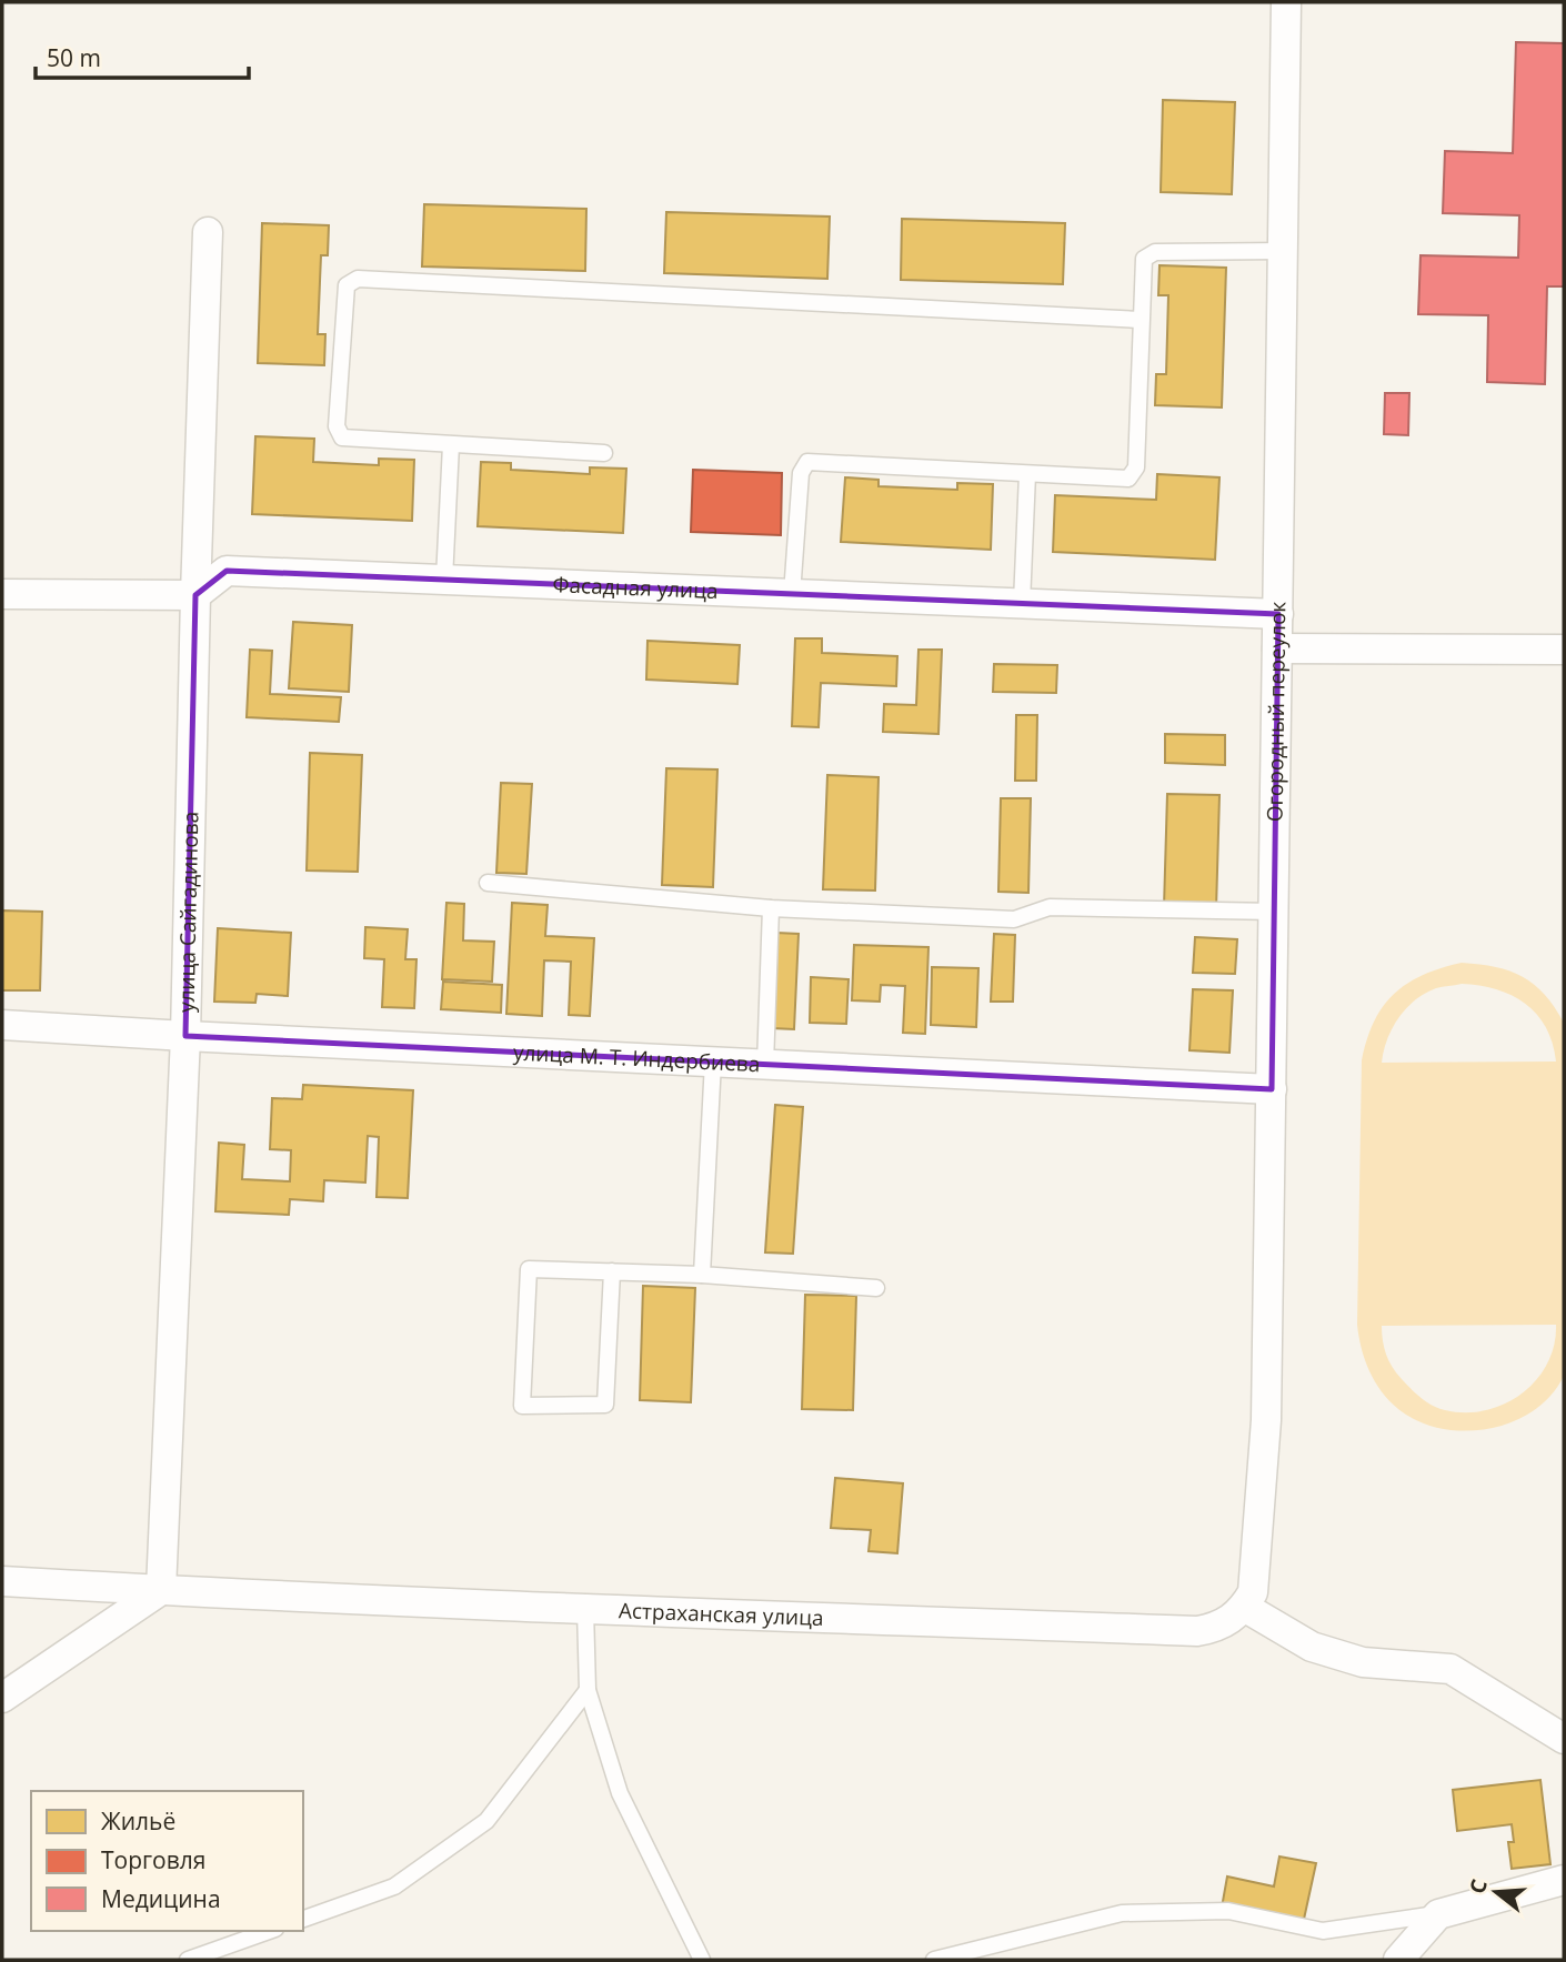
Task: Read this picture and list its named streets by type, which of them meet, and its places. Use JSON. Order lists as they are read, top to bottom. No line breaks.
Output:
{"streets":{"street":["Фасадная улица","Огородный переулок","улица Сайгадинова","улица М. Т. Индербиева","Астраханская улица"]},"crossings":[["Фасадная улица","Огородный переулок"],["Фасадная улица","улица Сайгадинова"],["Огородный переулок","улица М. Т. Индербиева"],["Огородный переулок","Астраханская улица"],["улица Сайгадинова","улица М. Т. Индербиева"],["улица Сайгадинова","Астраханская улица"]],"legend":["Жильё","Торговля","Медицина"],"scale_bar":"50 m","north":"left"}
